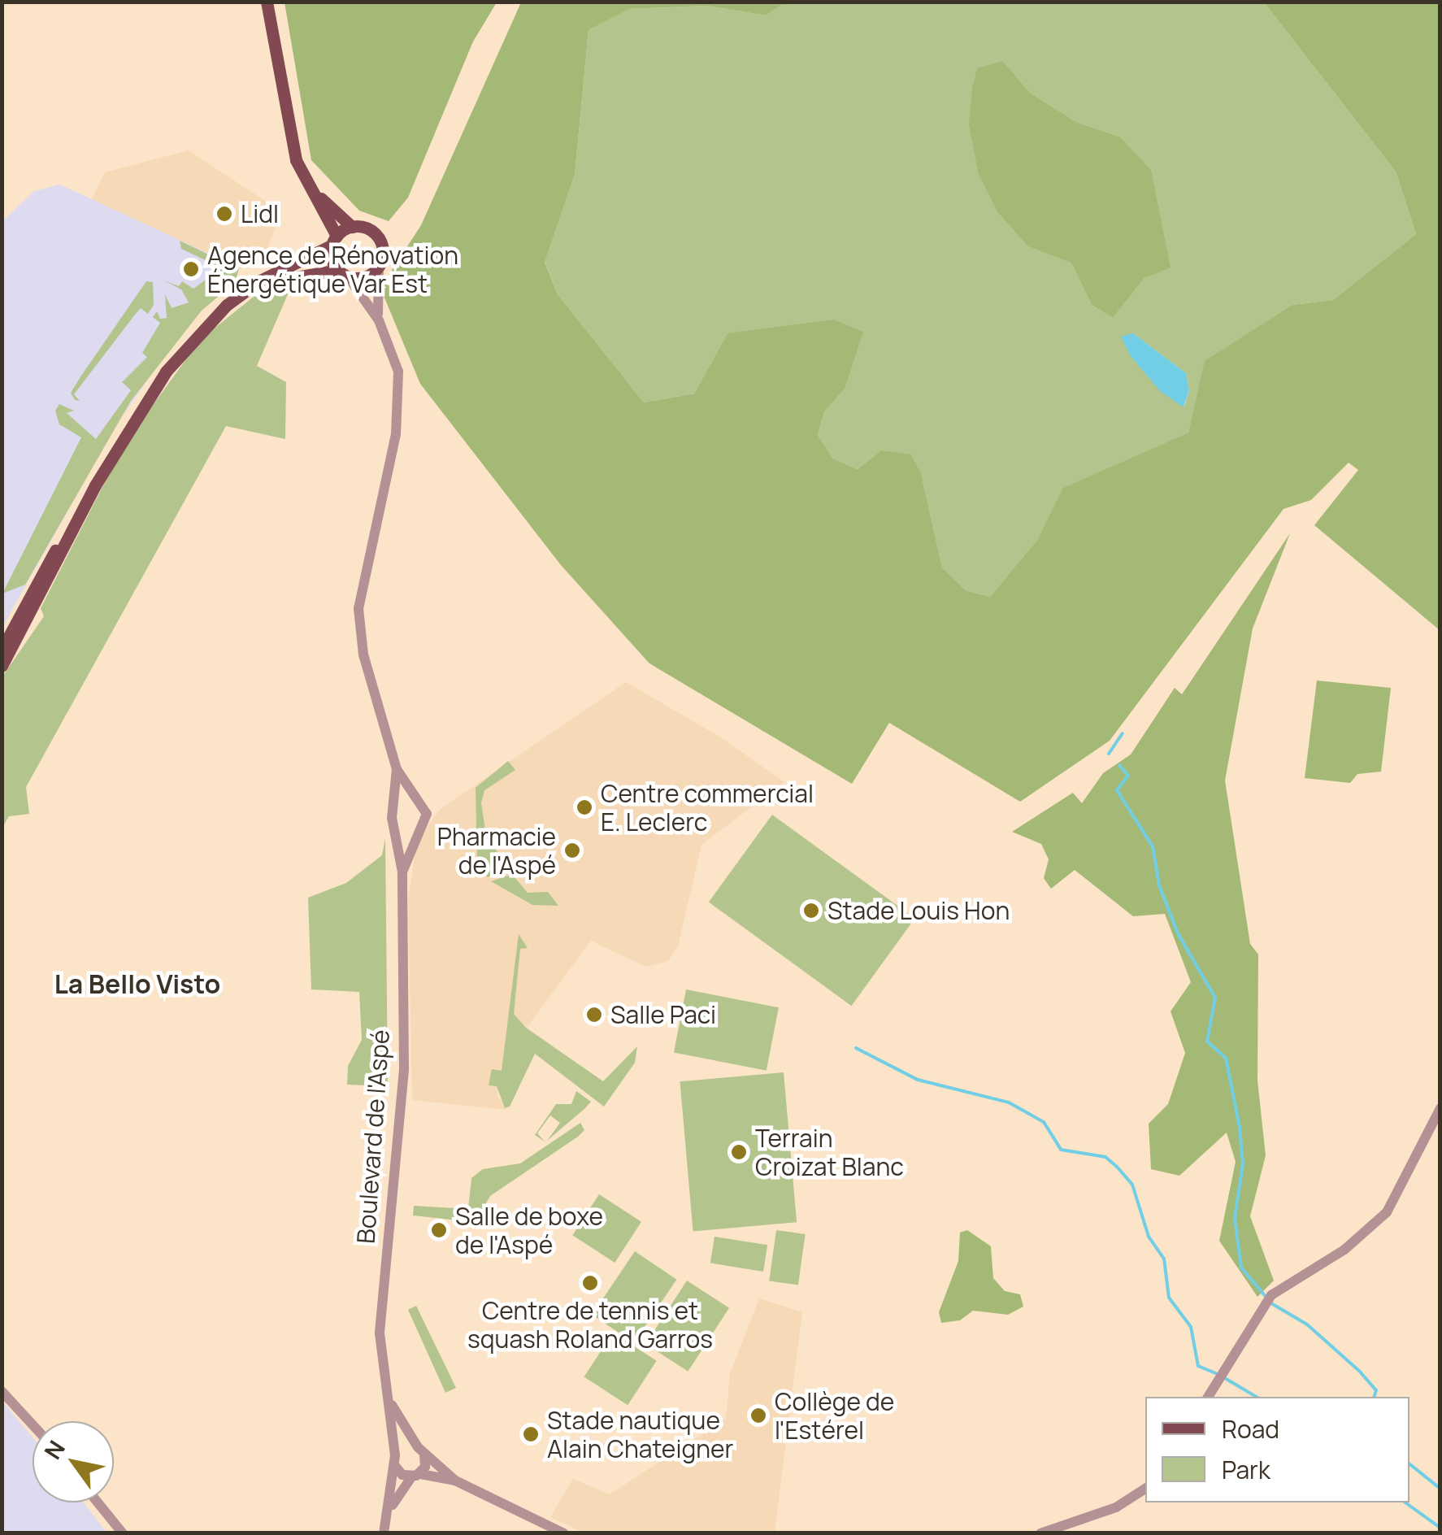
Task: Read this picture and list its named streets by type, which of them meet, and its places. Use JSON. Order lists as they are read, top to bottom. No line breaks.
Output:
{"streets":{"street":["Boulevard de l'Aspé"]},"districts":["La Bello Visto"],"places":["Lidl","Agence de Rénovation Énergétique Var Est","Centre commercial E. Leclerc","Pharmacie de l'Aspé","Stade Louis Hon","Salle Paci","Terrain Croizat Blanc","Salle de boxe de l'Aspé","Centre de tennis et squash Roland Garros","Collège de l'Estérel","Stade nautique Alain Chateigner"],"legend":["Road","Park"],"north":"top left"}
